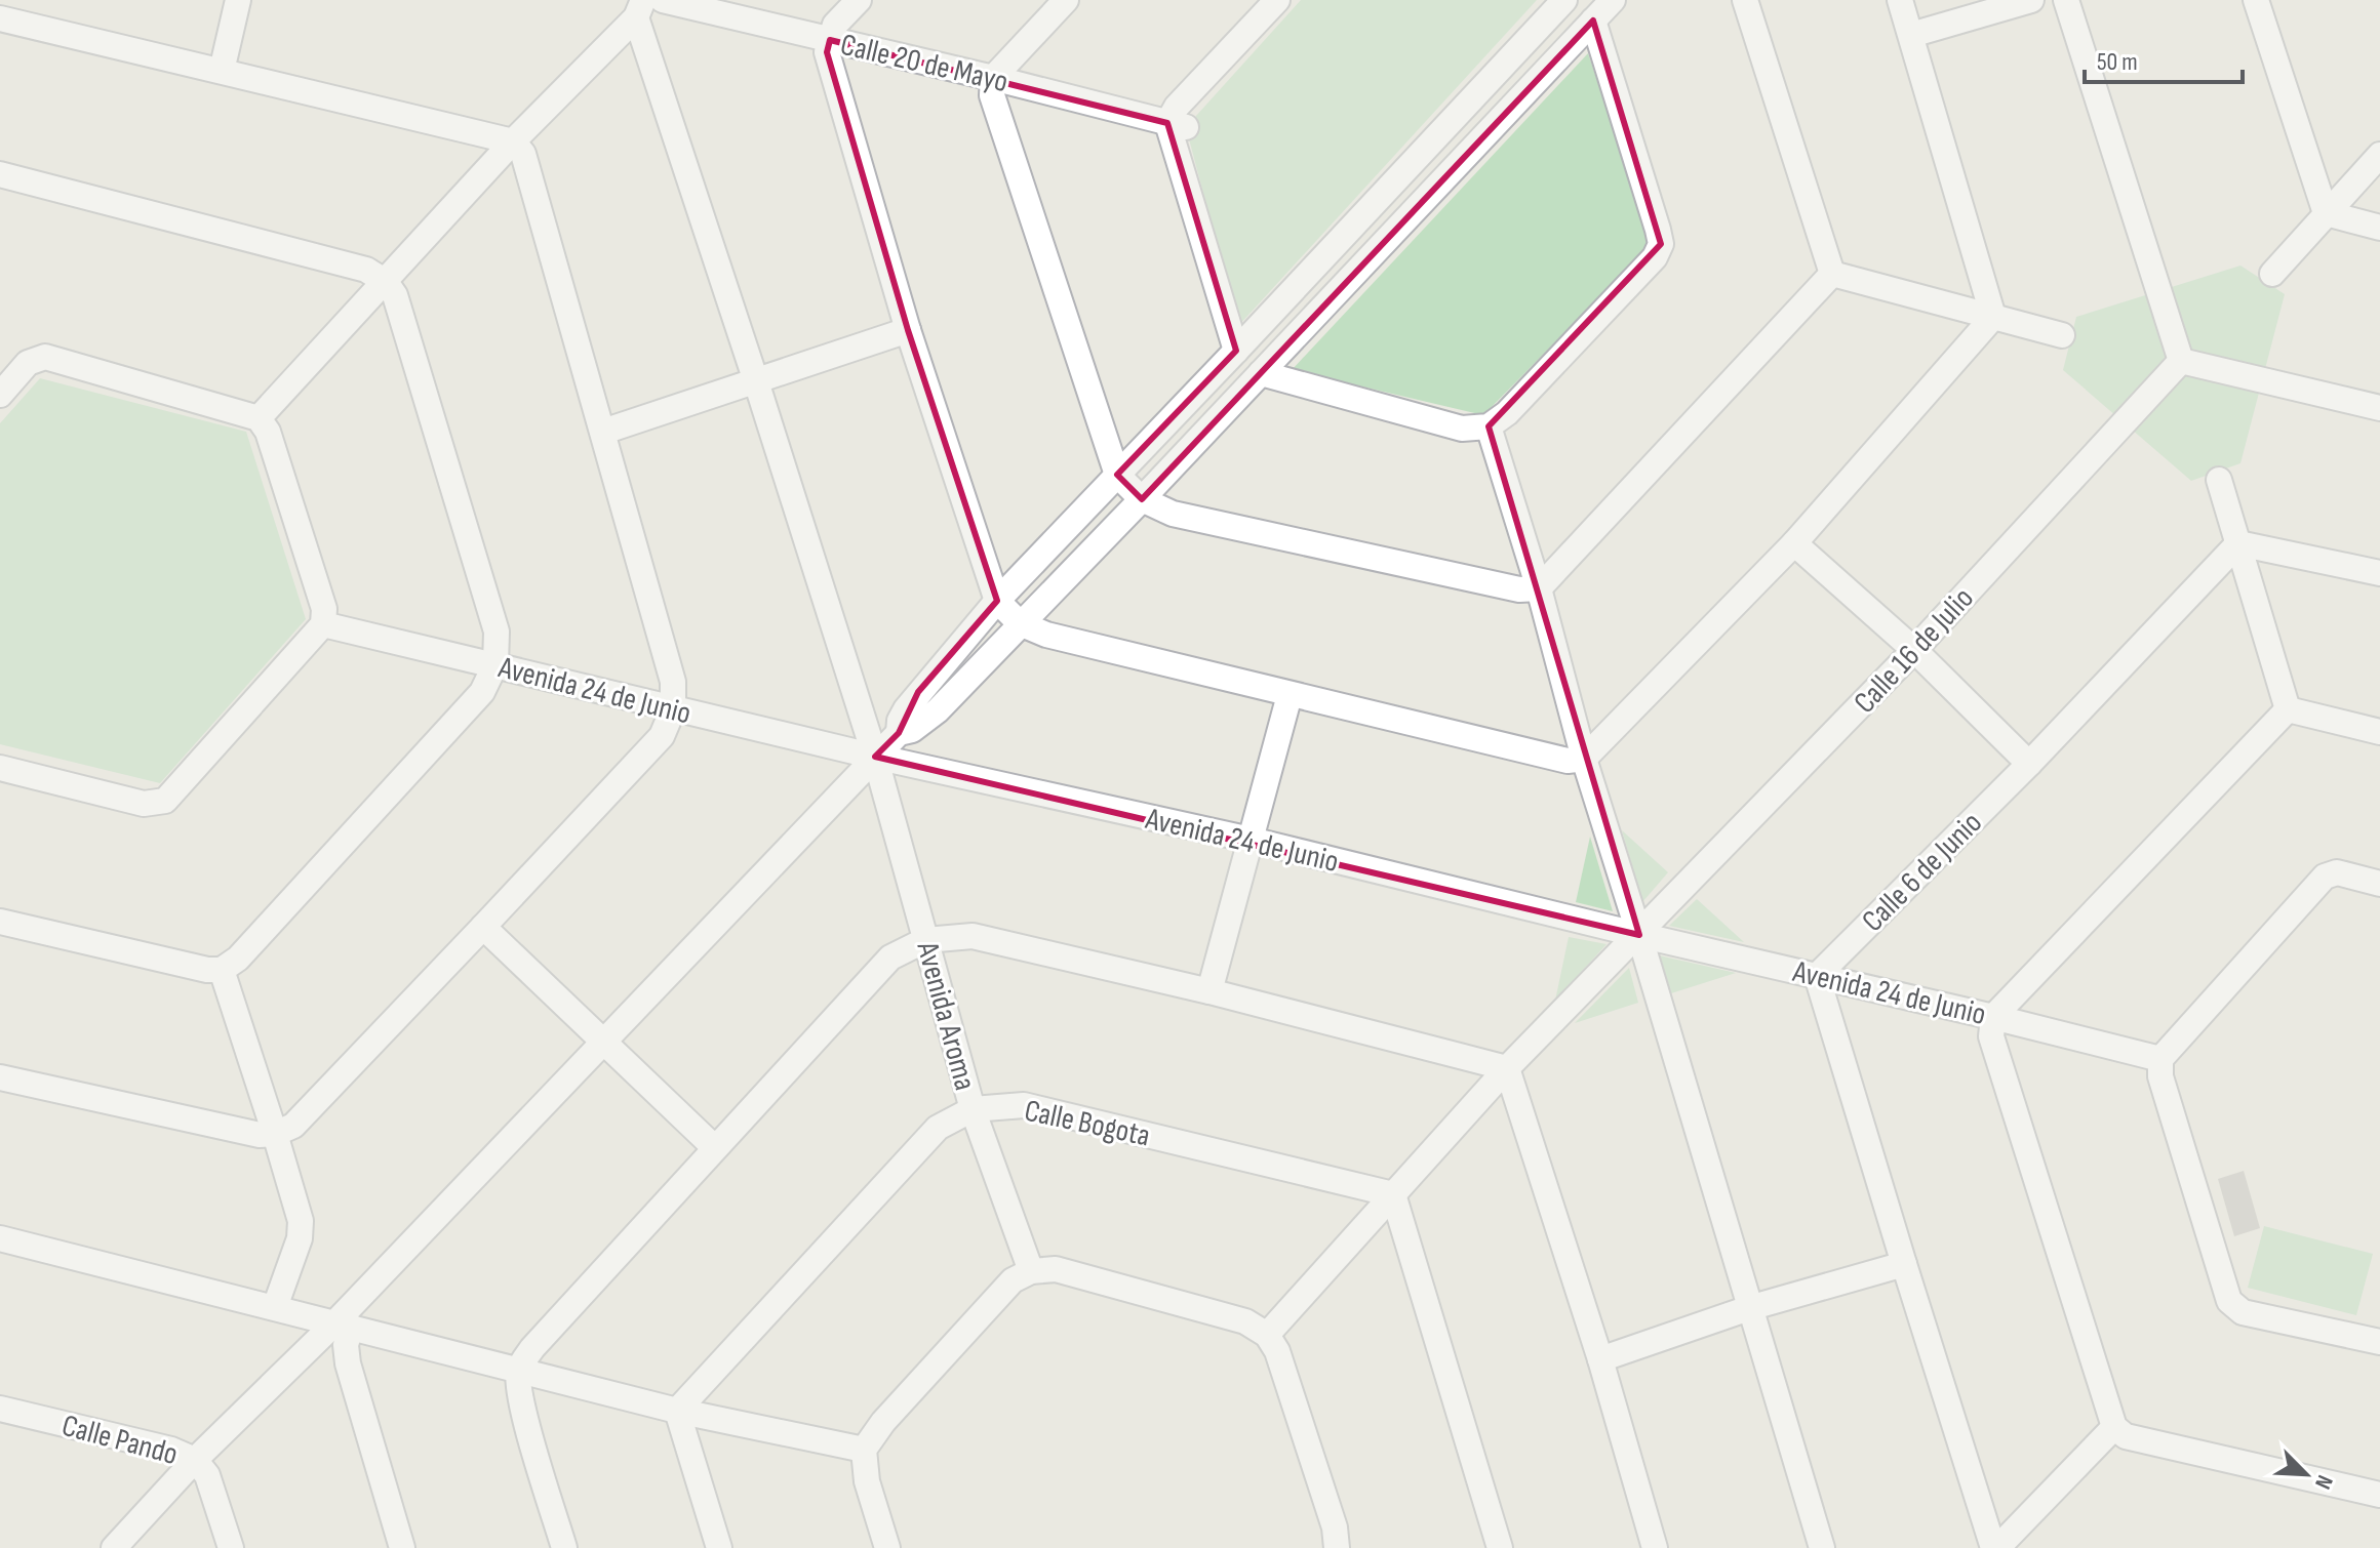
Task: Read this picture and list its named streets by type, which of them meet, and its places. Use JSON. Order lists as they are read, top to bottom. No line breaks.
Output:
{"streets":{"street":["Calle 20 de Mayo","Calle 16 de Julio","Avenida 24 de Junio","Calle 6 de Junio","Avenida Aroma","Calle Bogota","Calle Pando"]},"crossings":[["Calle 16 de Julio","Avenida 24 de Junio"],["Calle 16 de Julio","Calle Bogota"],["Avenida 24 de Junio","Calle 6 de Junio"],["Avenida 24 de Junio","Avenida Aroma"],["Avenida Aroma","Calle Bogota"]],"scale_bar":"50 m","north":"bottom right"}
